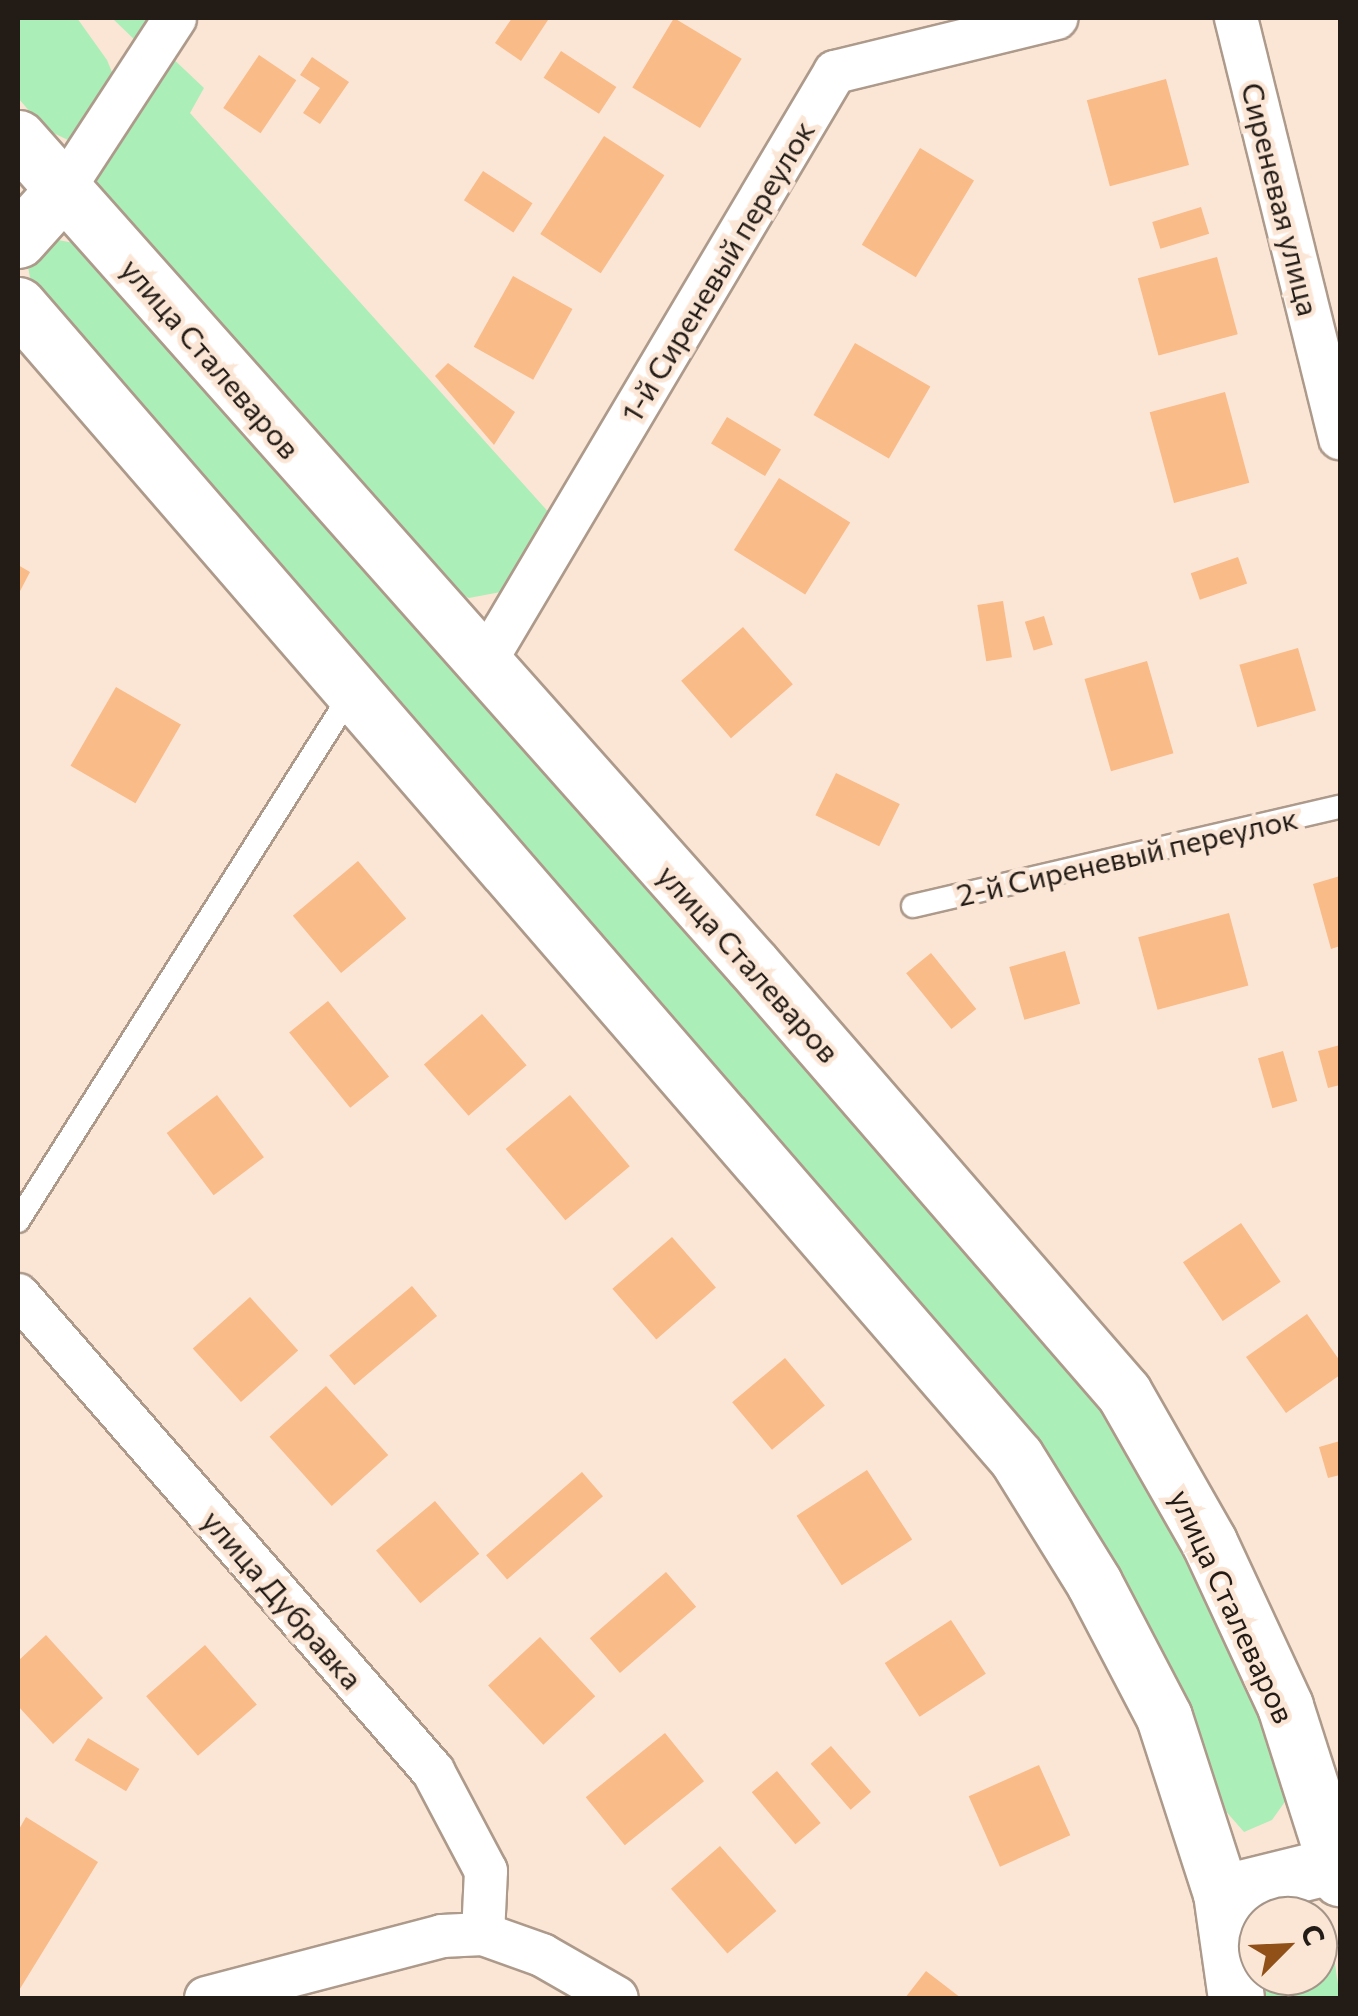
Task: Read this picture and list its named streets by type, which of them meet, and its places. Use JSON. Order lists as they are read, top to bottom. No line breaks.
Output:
{"streets":{"main road":["улица Сталеваров"],"street":["Сиреневая улица","1-й Сиреневый переулок","улица Дубравка"],"lane":["2-й Сиреневый переулок"]},"crossings":[["1-й Сиреневый переулок","улица Сталеваров"]],"north":"top right"}
